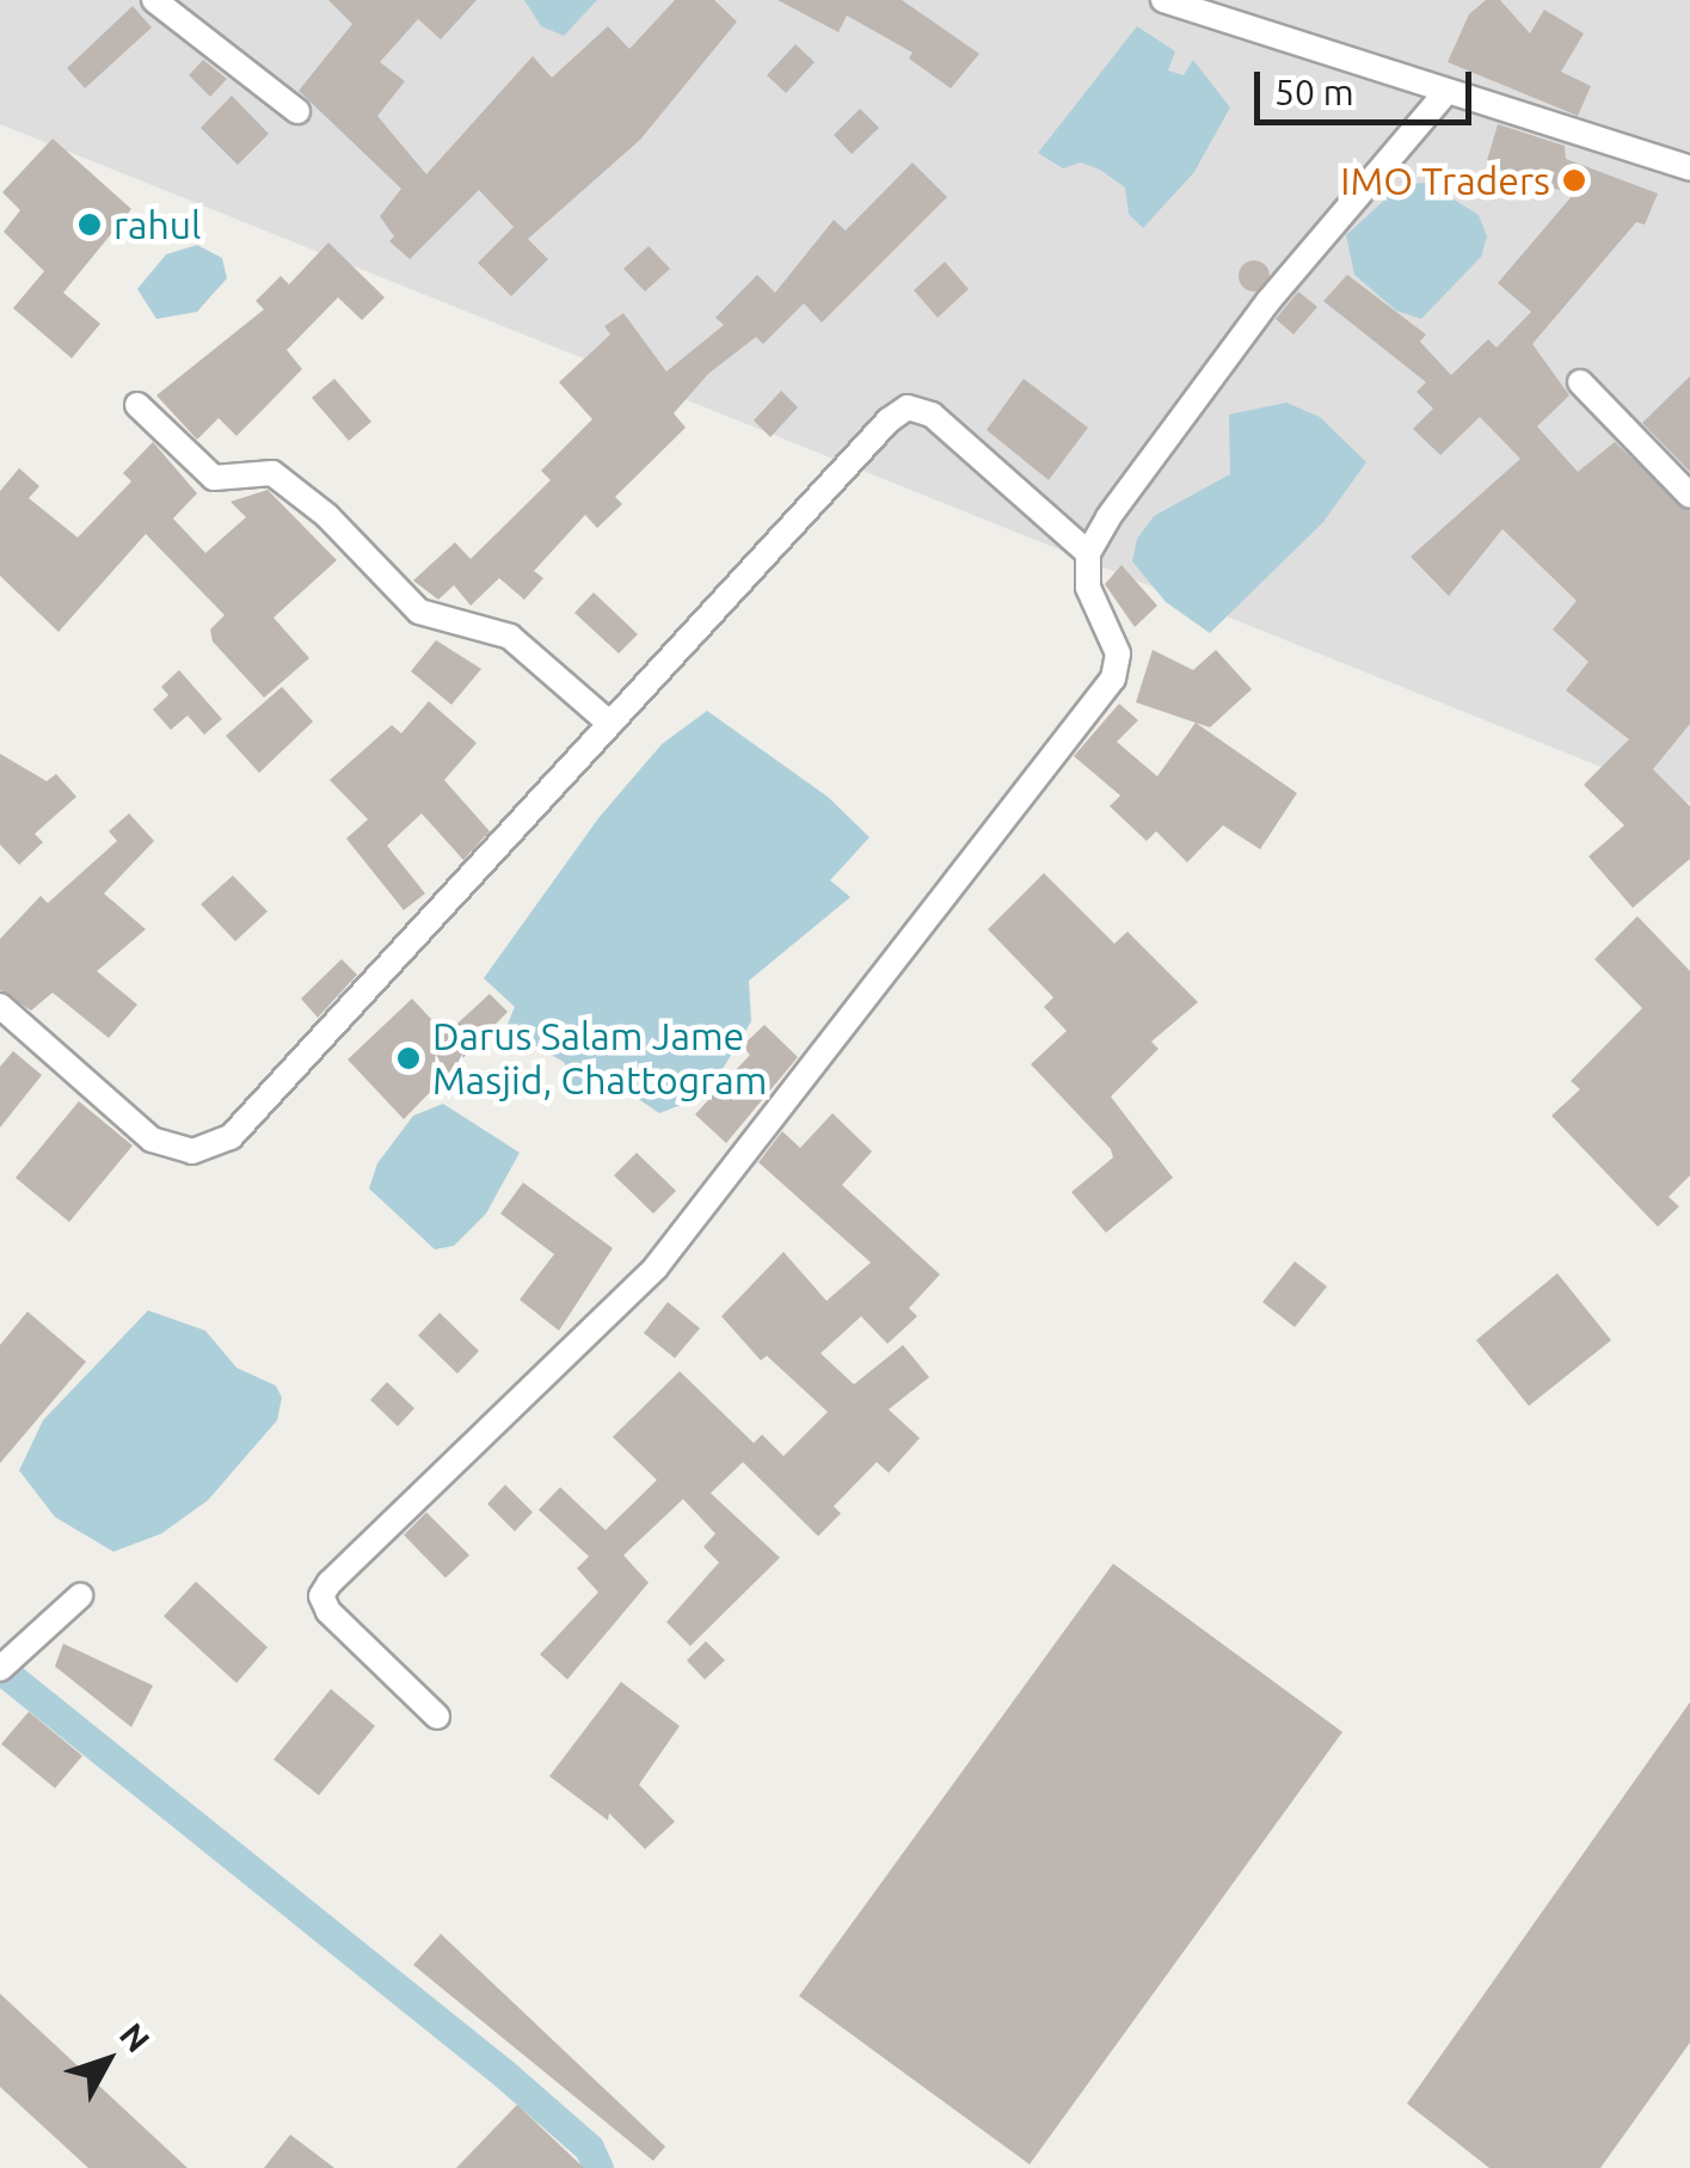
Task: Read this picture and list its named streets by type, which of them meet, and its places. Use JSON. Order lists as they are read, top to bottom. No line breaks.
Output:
{"places":["IMO Traders","rahul","Darus Salam Jame Masjid, Chattogram"],"scale_bar":"50 m","north":"top right"}
